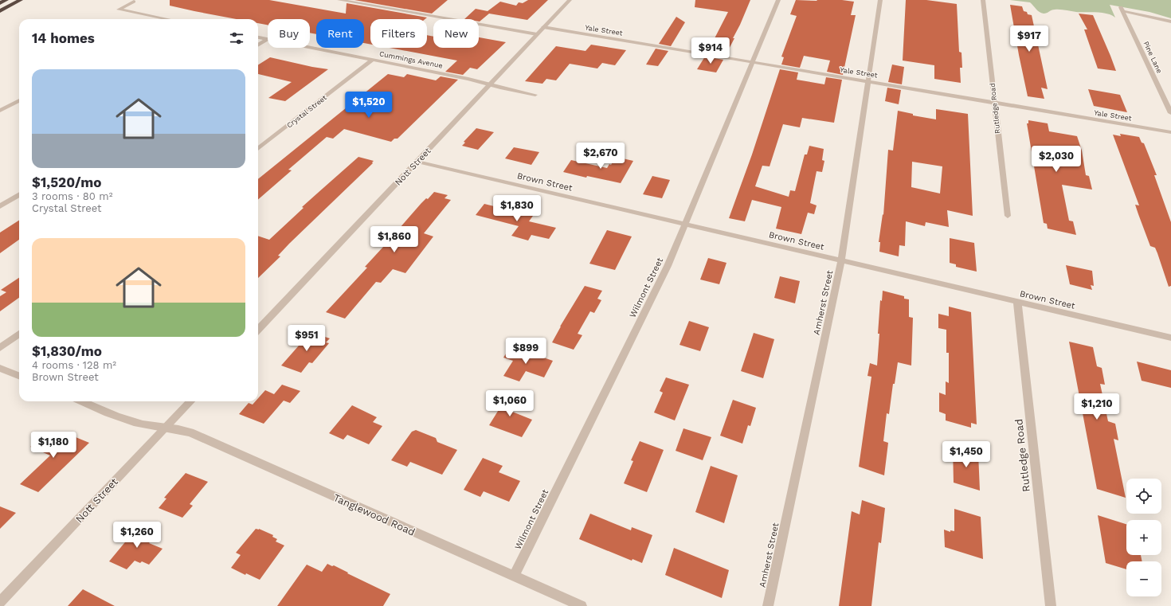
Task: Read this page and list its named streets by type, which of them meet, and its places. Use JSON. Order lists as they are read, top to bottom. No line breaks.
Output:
{"streets":{"street":["Yale Street","Pine Lane","Cummings Avenue","Rutledge Road","Crystal Street","Nott Street","Brown Street","Wilmont Street","Amherst Street","Tanglewood Road"]},"crossings":[["Yale Street","Rutledge Road"],["Yale Street","Nott Street"],["Yale Street","Wilmont Street"],["Yale Street","Amherst Street"],["Cummings Avenue","Crystal Street"],["Cummings Avenue","Nott Street"],["Rutledge Road","Brown Street"],["Nott Street","Brown Street"],["Nott Street","Tanglewood Road"],["Brown Street","Wilmont Street"],["Brown Street","Amherst Street"],["Wilmont Street","Tanglewood Road"]],"page":{"chip":["Buy","Rent","Filters","New"],"heading":"14 homes","price":["$917","$914","$1,520","$2,670","$2,030","$1,830","$1,860","$951","$899","$1,060","$1,210","$1,180","$1,450","$1,260"],"list":[{"name":"$1,520/mo","note":"3 rooms · 80 m² · Crystal Street"},{"name":"$1,830/mo","note":"4 rooms · 128 m² · Brown Street"}],"map_buttons":["+","−"]}}
